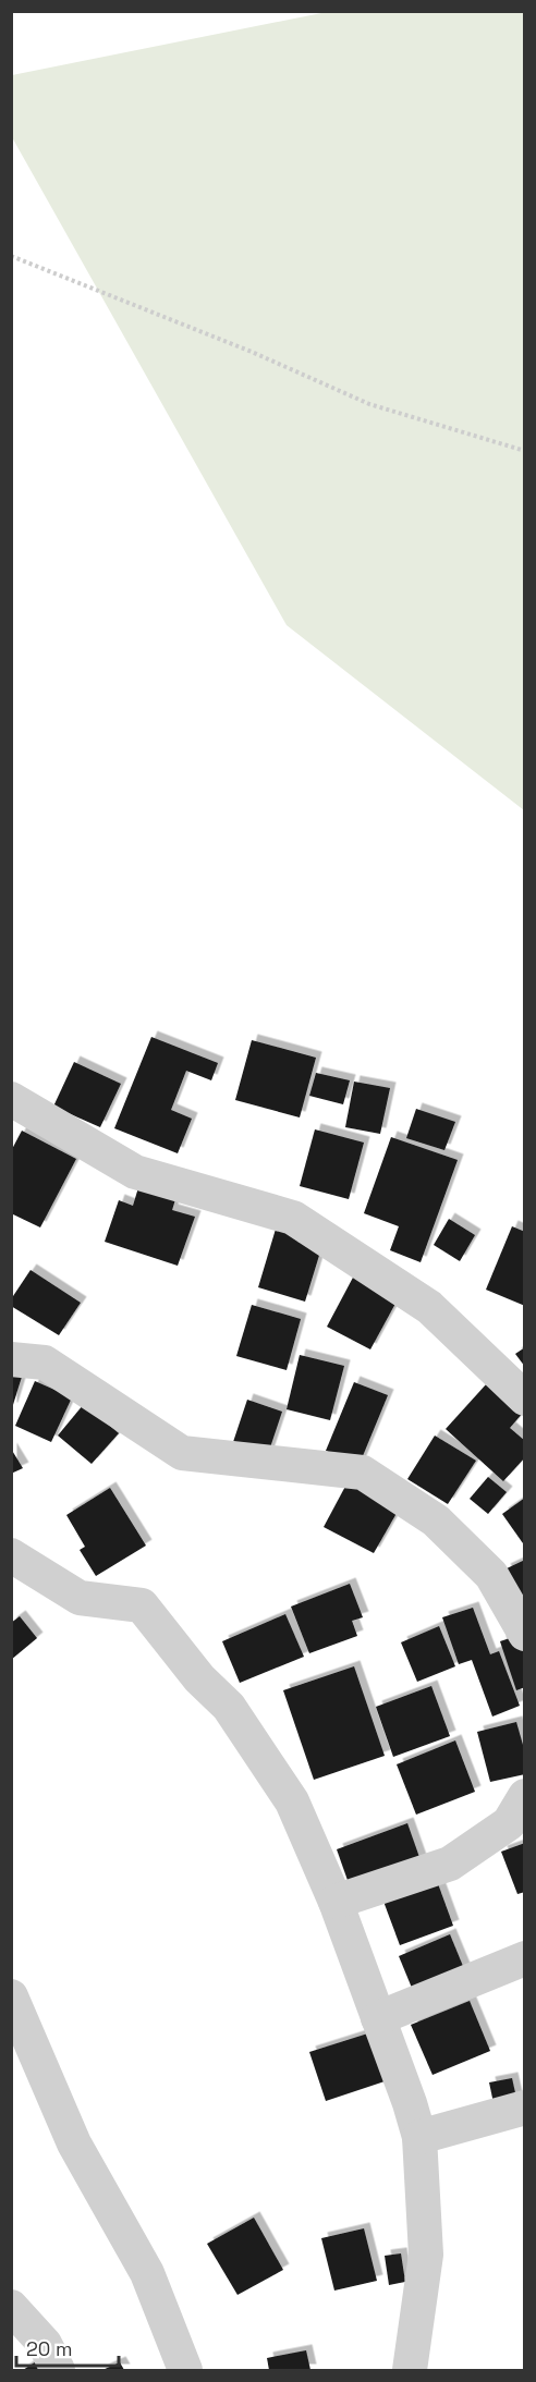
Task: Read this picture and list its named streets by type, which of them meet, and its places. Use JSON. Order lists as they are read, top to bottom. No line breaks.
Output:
{"scale_bar":"20 m"}
